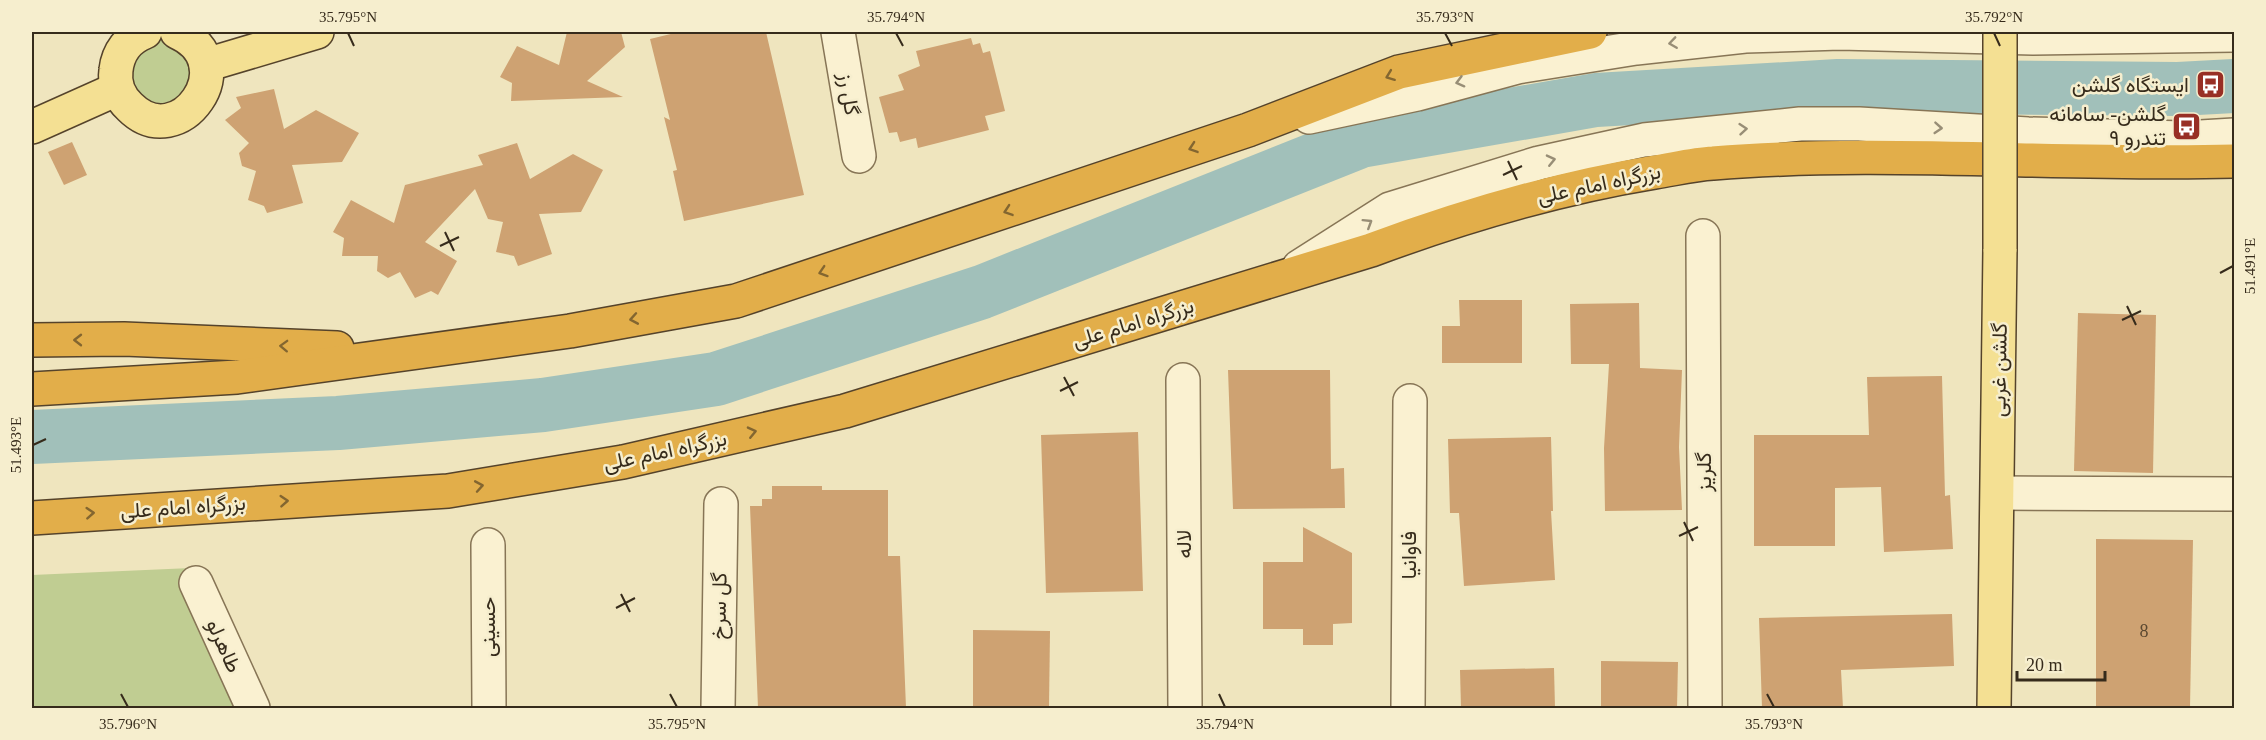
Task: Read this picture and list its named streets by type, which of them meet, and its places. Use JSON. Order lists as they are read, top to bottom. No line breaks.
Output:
{"streets":{"highway":["بزرگراه امام علی"],"main road":["گلشن غربی"],"street":["گل رز","گلریز","لاله","فاوانیا","گل سرخ","حسینی","طاهرلو"]},"places":{"bus stop":["ایستگاه گلشن","گلشن- سامانه ۹ تندرو"]},"house_numbers":["8"],"scale_bar":"20 m","coordinates":["35.795°N","35.794°N","35.793°N","35.792°N","51.491°E","51.493°E","35.796°N"]}
